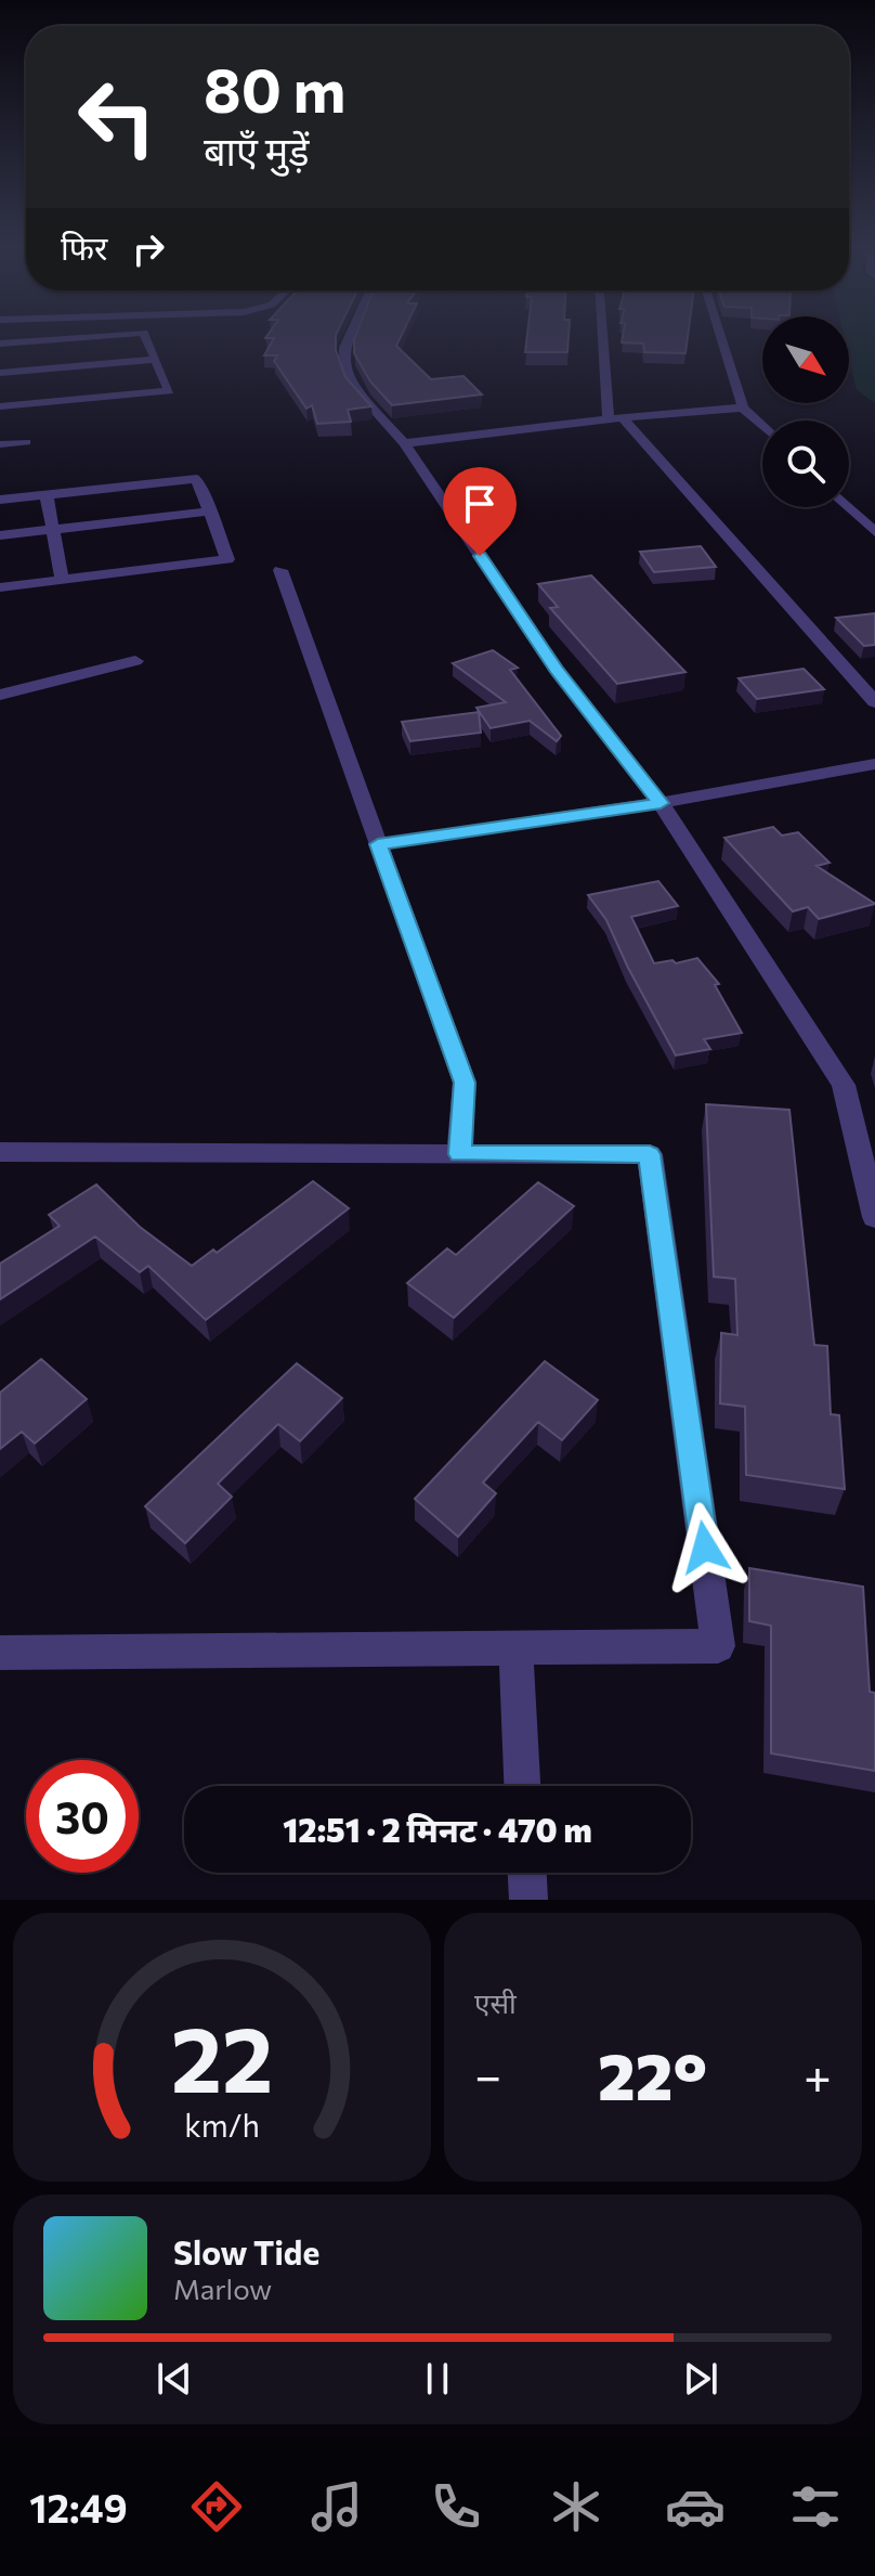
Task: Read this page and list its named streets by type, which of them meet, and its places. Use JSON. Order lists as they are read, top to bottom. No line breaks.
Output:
{"north":"bottom right","page":{"turn":["80 m","बाएँ मुड़ें"],"then":"फिर","limit":"30","trip":"12:51 · 2 मिनट · 470 m","tile":"एसी","heat":["−","22°","+"],"song":["Slow Tide","Marlow"],"tabs":"12:49","gauge":["22","km/h"]}}
